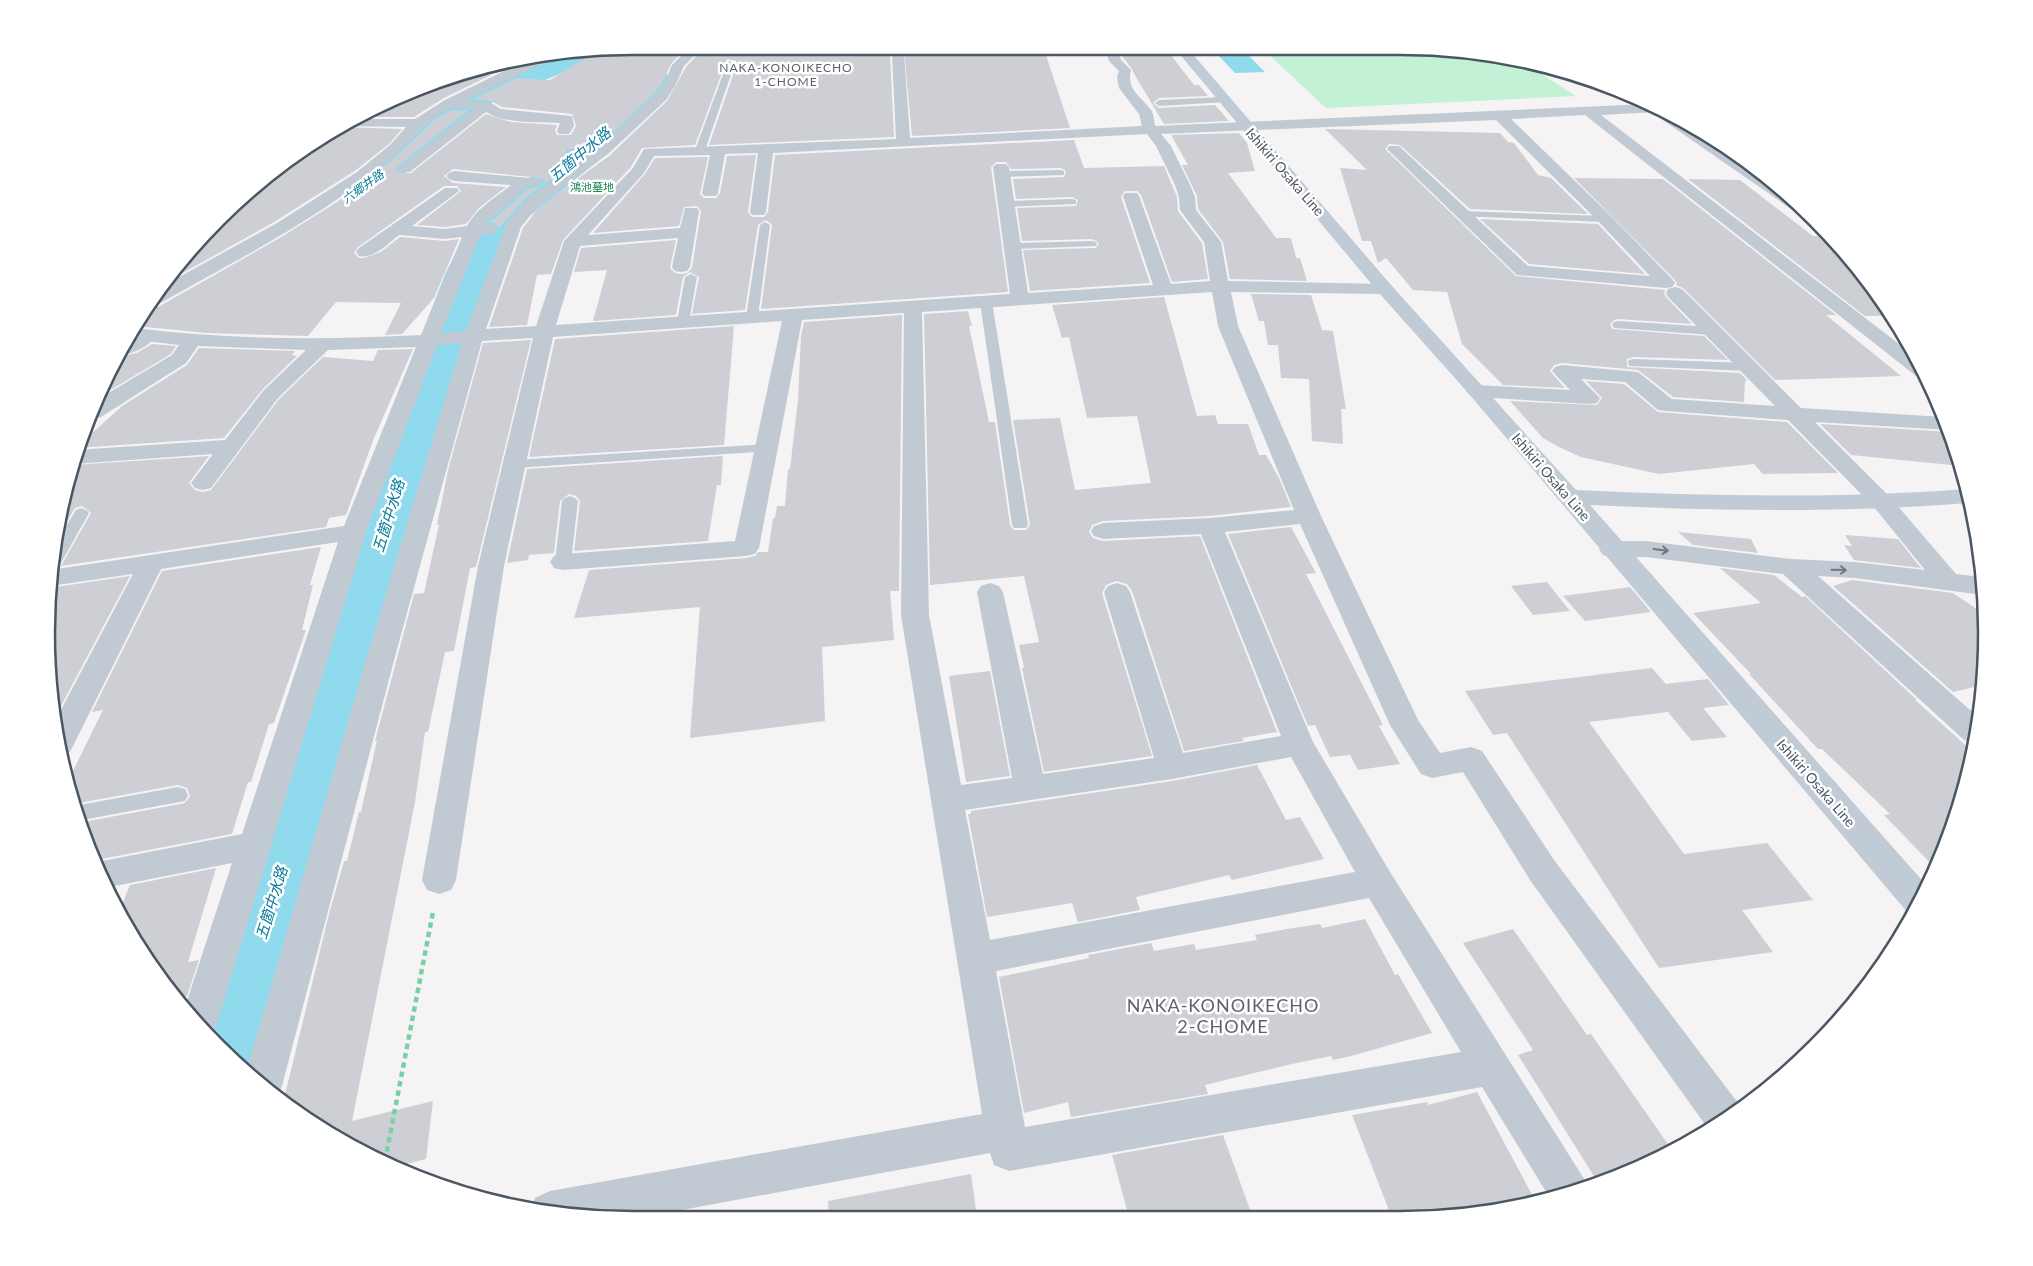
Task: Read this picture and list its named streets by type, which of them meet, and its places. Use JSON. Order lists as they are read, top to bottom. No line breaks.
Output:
{"streets":{"main road":["Ishikiri Osaka Line"]},"districts":["NAKA-KONOIKECHO 1-CHOME","NAKA-KONOIKECHO 2-CHOME"],"water":["五箇中水路","六郷井路"],"parks":["鴻池墓地"]}
